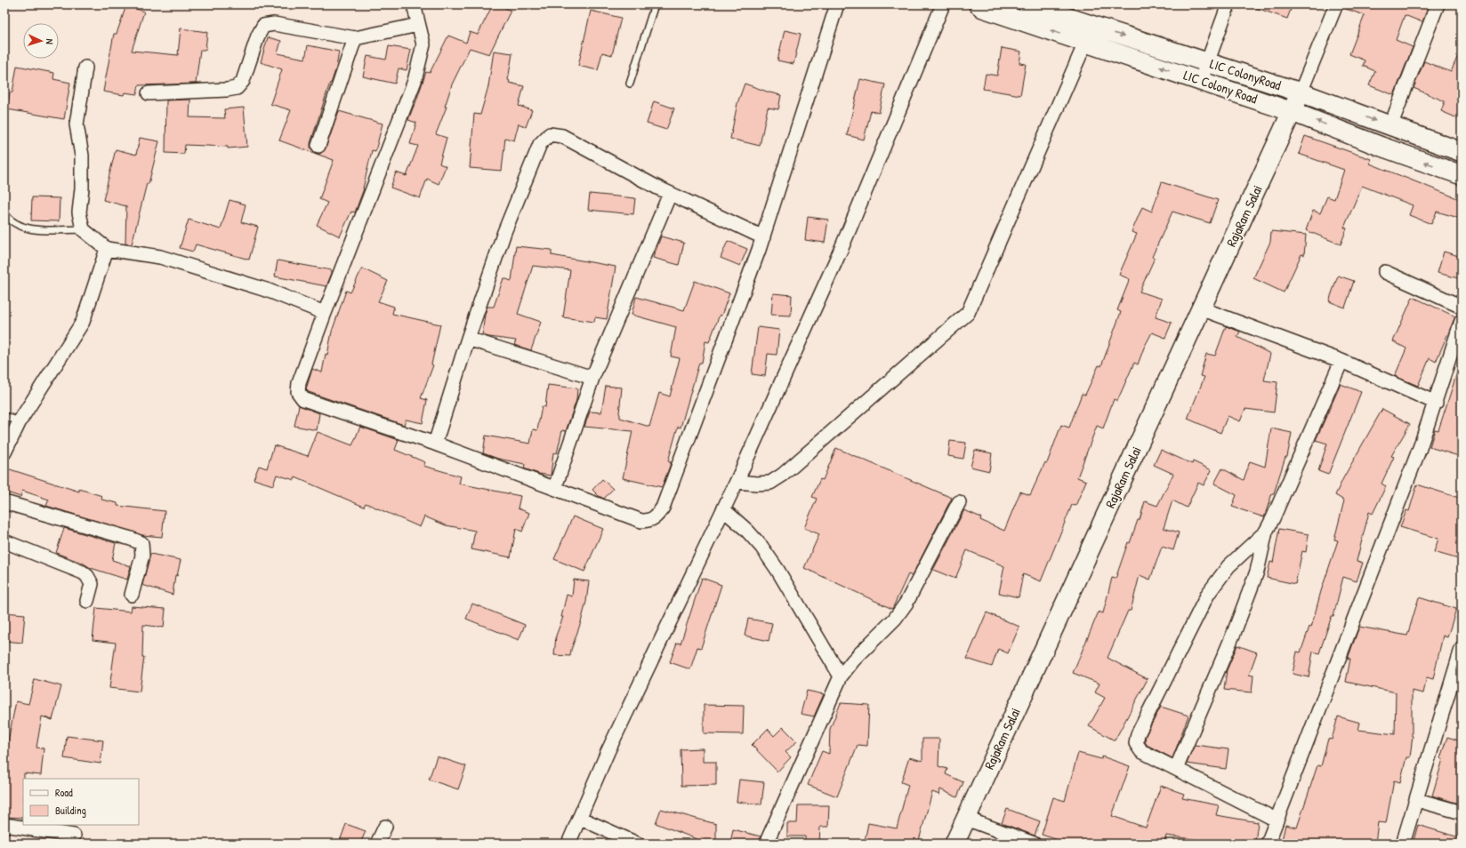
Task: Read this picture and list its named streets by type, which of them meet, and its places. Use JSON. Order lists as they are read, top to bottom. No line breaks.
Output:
{"streets":{"main road":["LIC ColonyRoad","LIC Colony Road","RajaRam Salai"]},"crossings":[["LIC ColonyRoad","LIC Colony Road"],["LIC ColonyRoad","RajaRam Salai"],["LIC Colony Road","RajaRam Salai"]],"one_way":["LIC ColonyRoad","LIC Colony Road"],"legend":["Road","Building"],"north":"right"}
